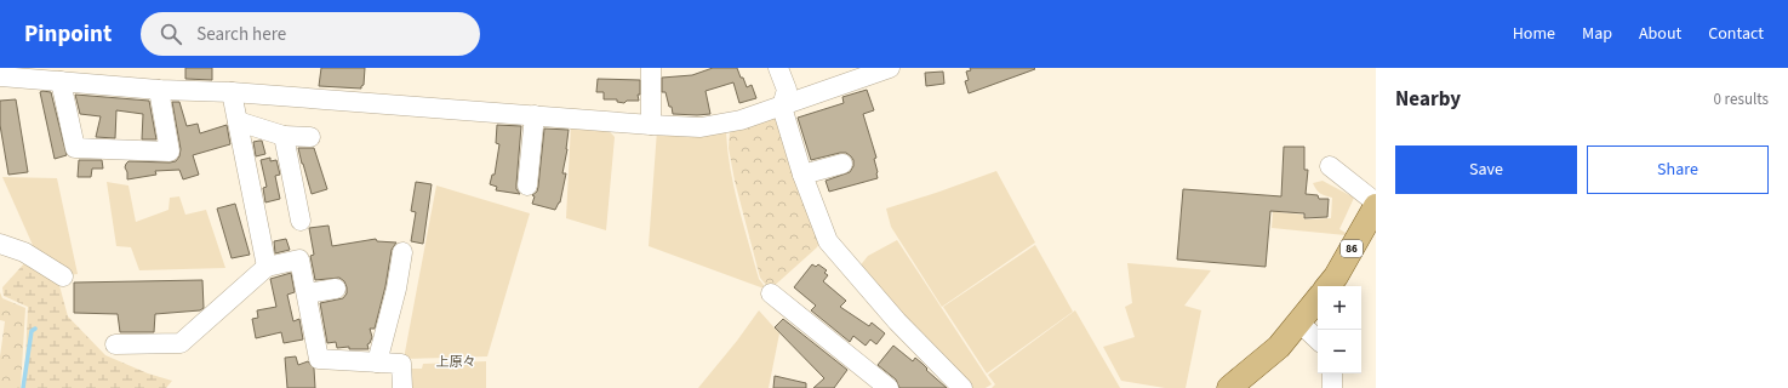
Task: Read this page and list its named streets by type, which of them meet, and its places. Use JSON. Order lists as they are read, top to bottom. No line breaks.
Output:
{"streets":{"main road":["86"]},"districts":["上原々"],"page":{"header":"Pinpoint","search":"Search here","nav":["Home","Map","About","Contact"],"heading":["Nearby","0 results"],"buttons":["Save","Share"],"map_buttons":["+","−"]}}
